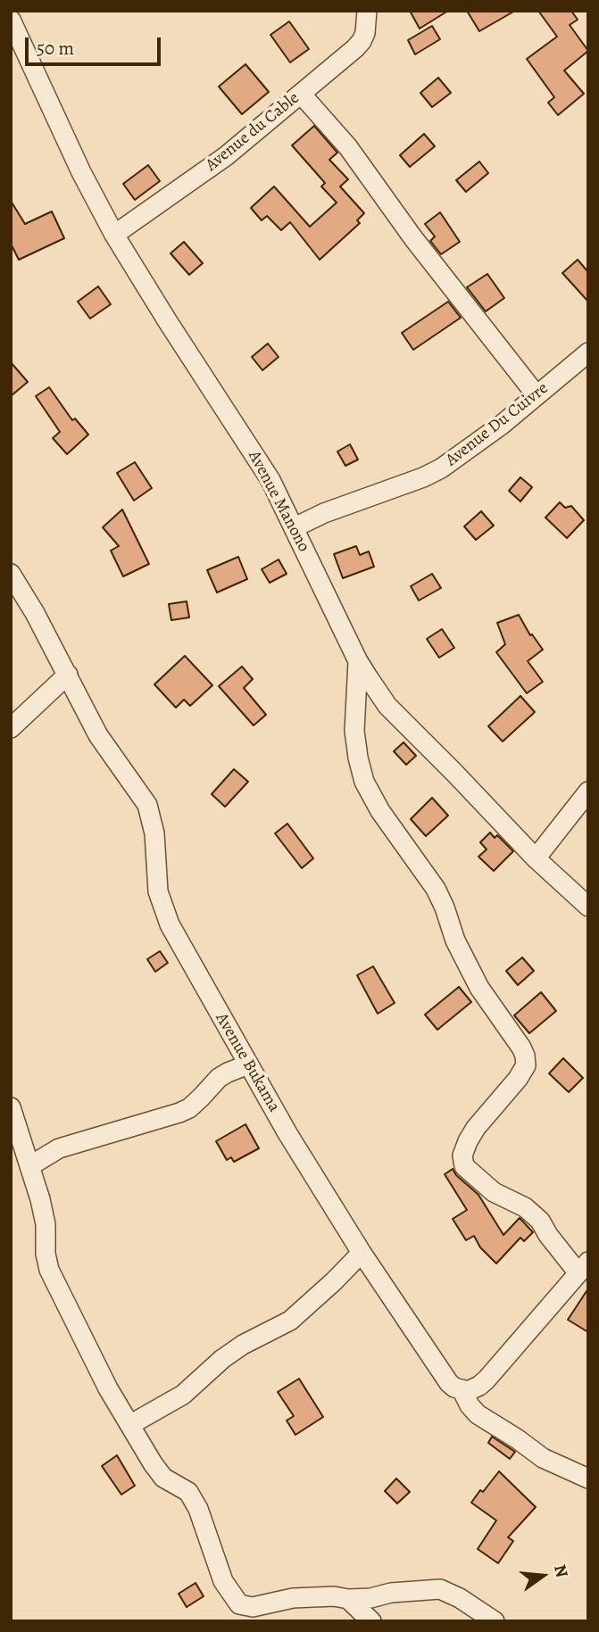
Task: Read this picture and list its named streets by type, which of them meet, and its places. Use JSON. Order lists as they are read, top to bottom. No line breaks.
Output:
{"streets":{"street":["Avenue du Cable","Avenue Du Cuivre","Avenue Manono","Avenue Bukama"]},"crossings":[["Avenue du Cable","Avenue Manono"],["Avenue Du Cuivre","Avenue Manono"]],"scale_bar":"50 m","north":"right"}
